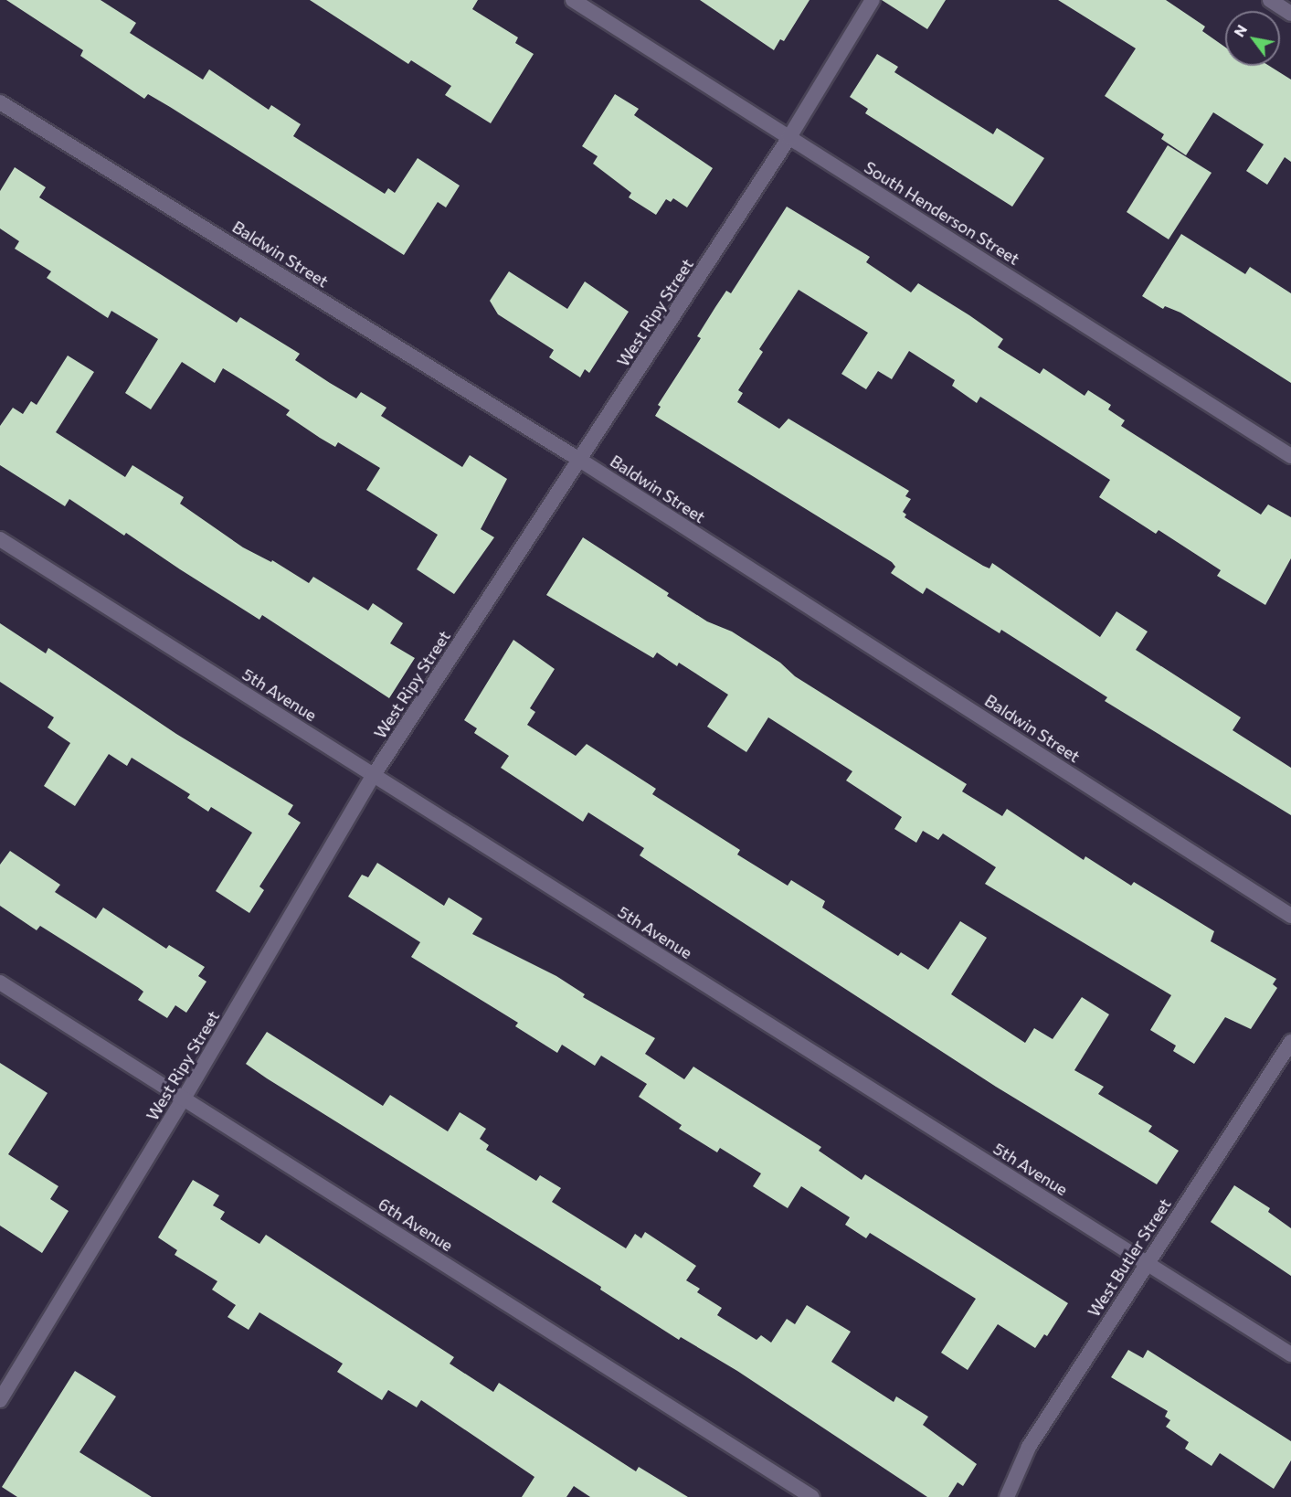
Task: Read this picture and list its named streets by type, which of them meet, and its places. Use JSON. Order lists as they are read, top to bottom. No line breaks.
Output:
{"streets":{"street":["South Henderson Street","Baldwin Street","West Ripy Street","5th Avenue","6th Avenue","West Butler Street"]},"crossings":[["South Henderson Street","West Ripy Street"],["Baldwin Street","West Ripy Street"],["West Ripy Street","5th Avenue"],["West Ripy Street","6th Avenue"],["5th Avenue","West Butler Street"]],"north":"top left"}
